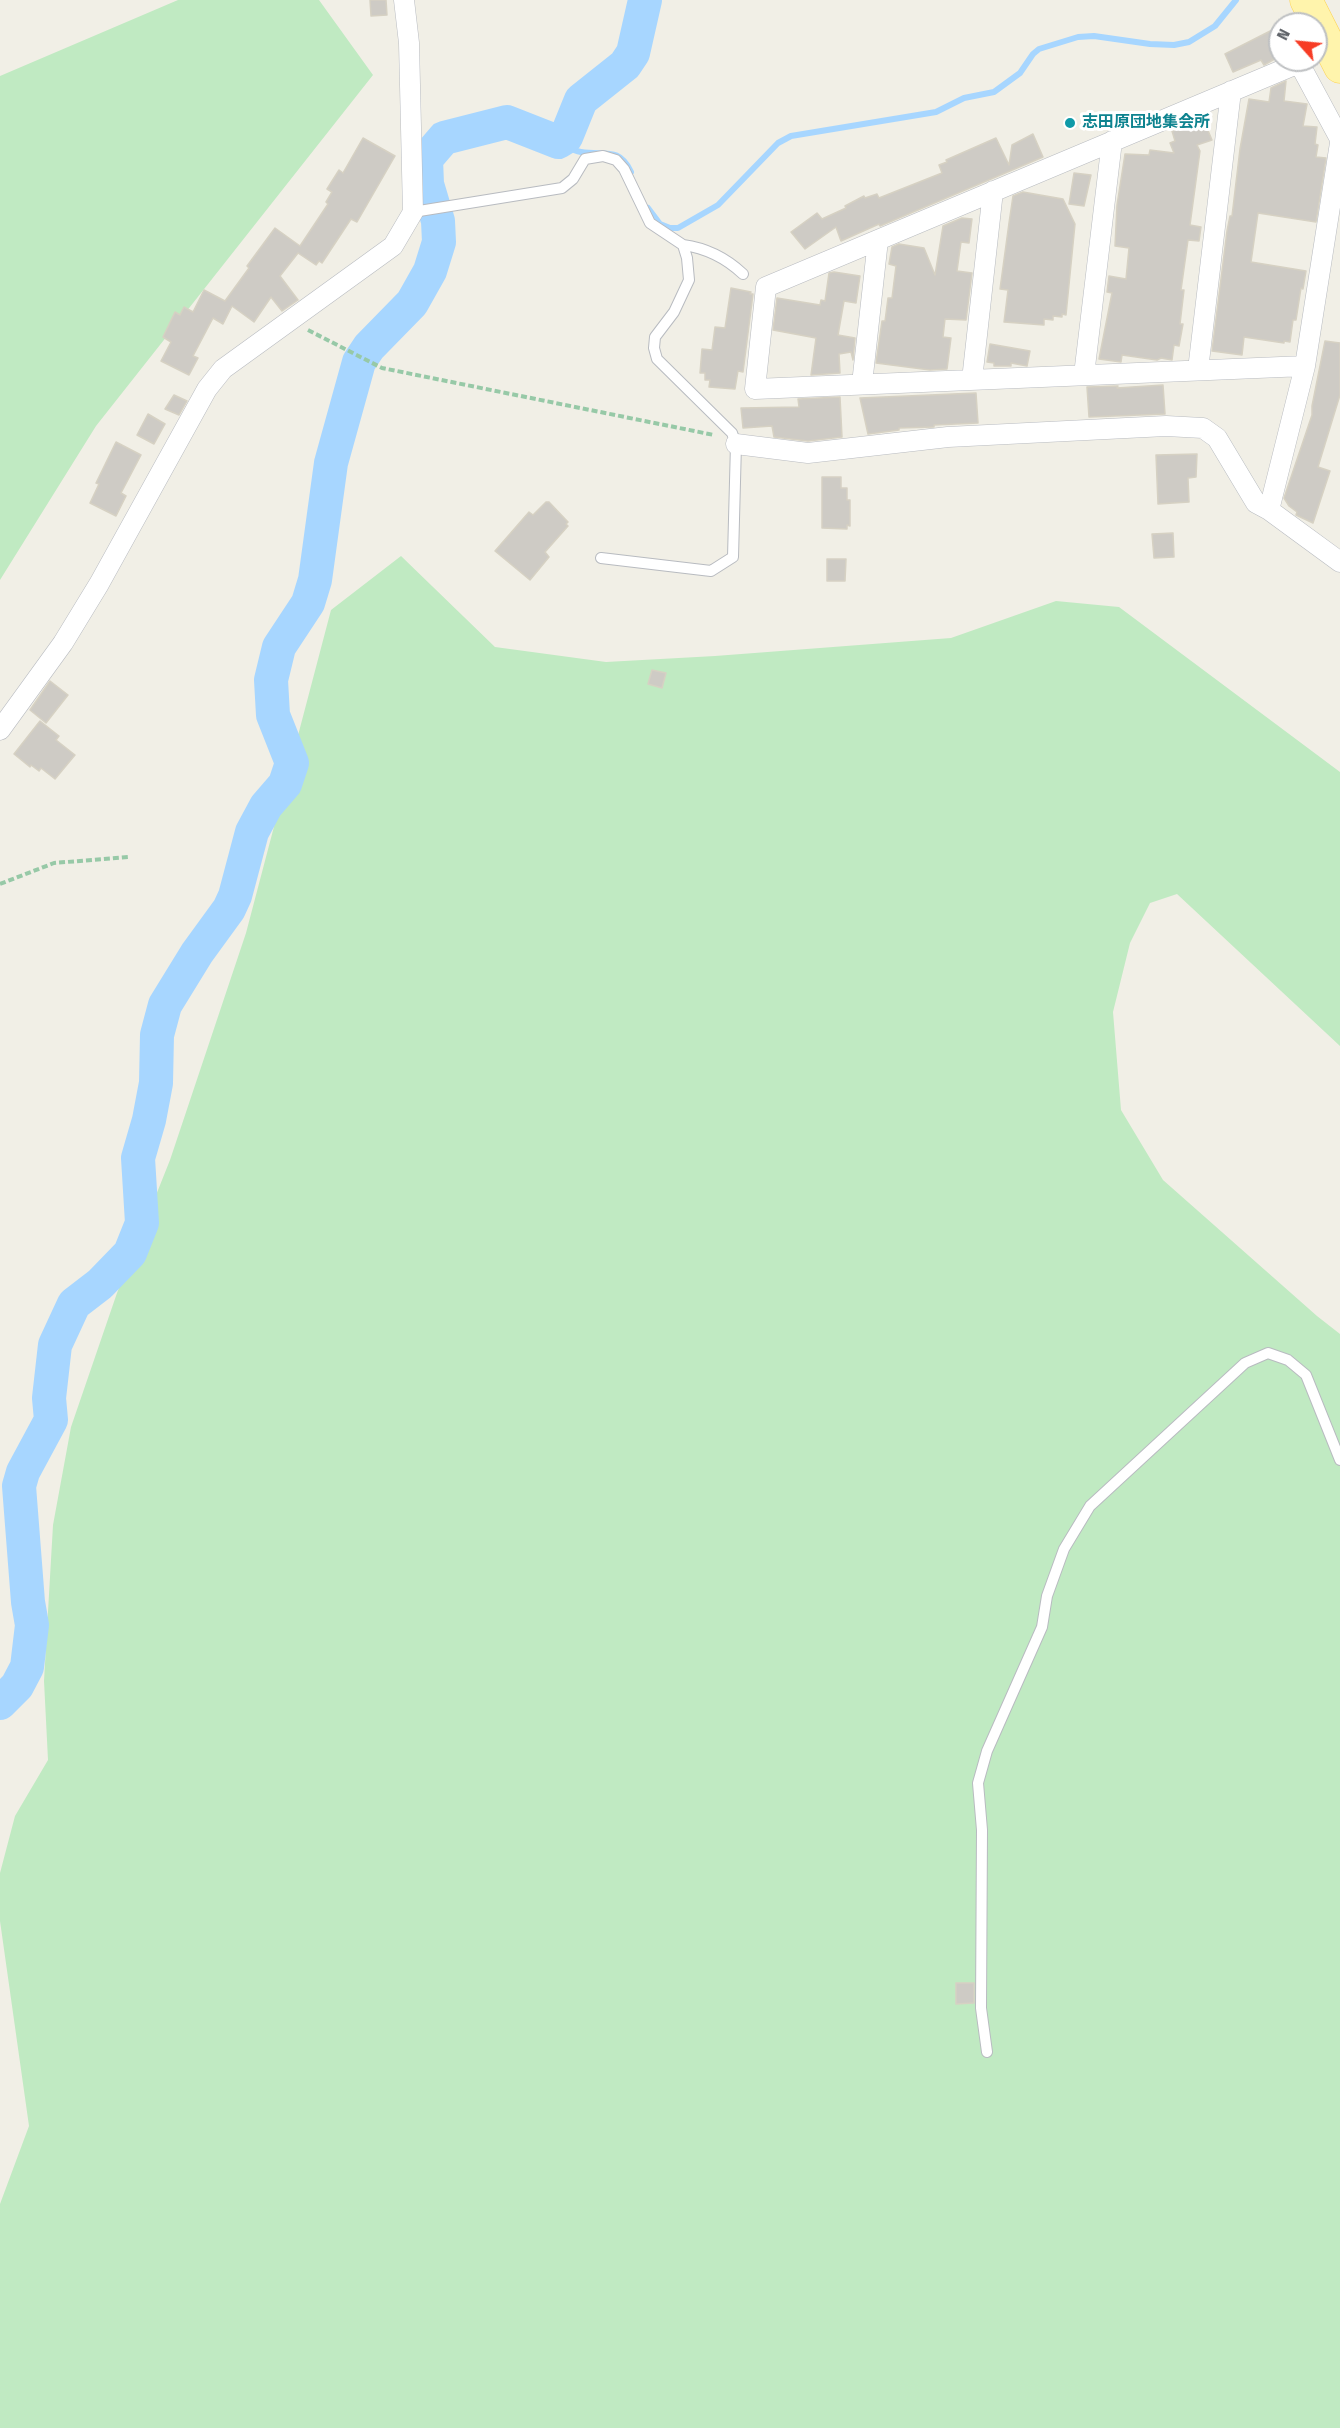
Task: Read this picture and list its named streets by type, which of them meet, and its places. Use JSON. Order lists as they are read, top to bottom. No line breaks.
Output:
{"places":["志田原団地集会所"],"north":"top left"}
